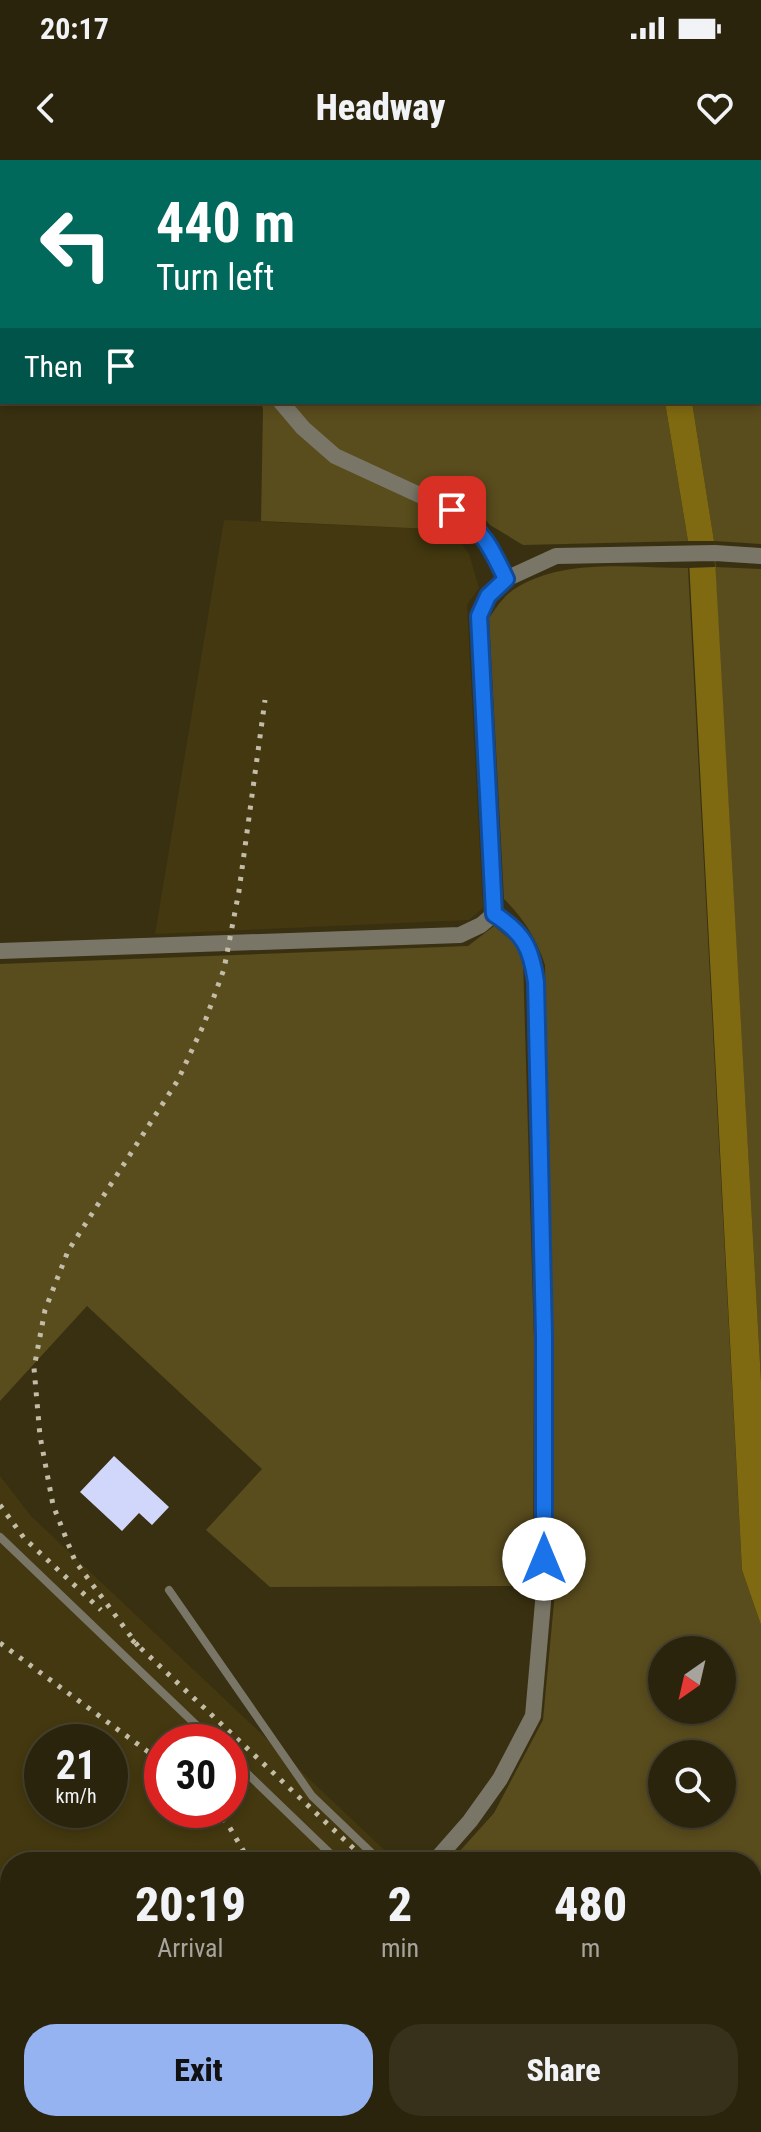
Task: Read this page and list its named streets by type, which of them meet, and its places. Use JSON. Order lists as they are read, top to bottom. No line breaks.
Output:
{"north":"bottom left","page":{"status":"20:17","header":"Headway","turn":["440 m","Turn left"],"then":"Then","speed":"21 km/h","limit":"30","eta":["20:19","Arrival","2","min","480","m"],"buttons":["Exit","Share"]}}
